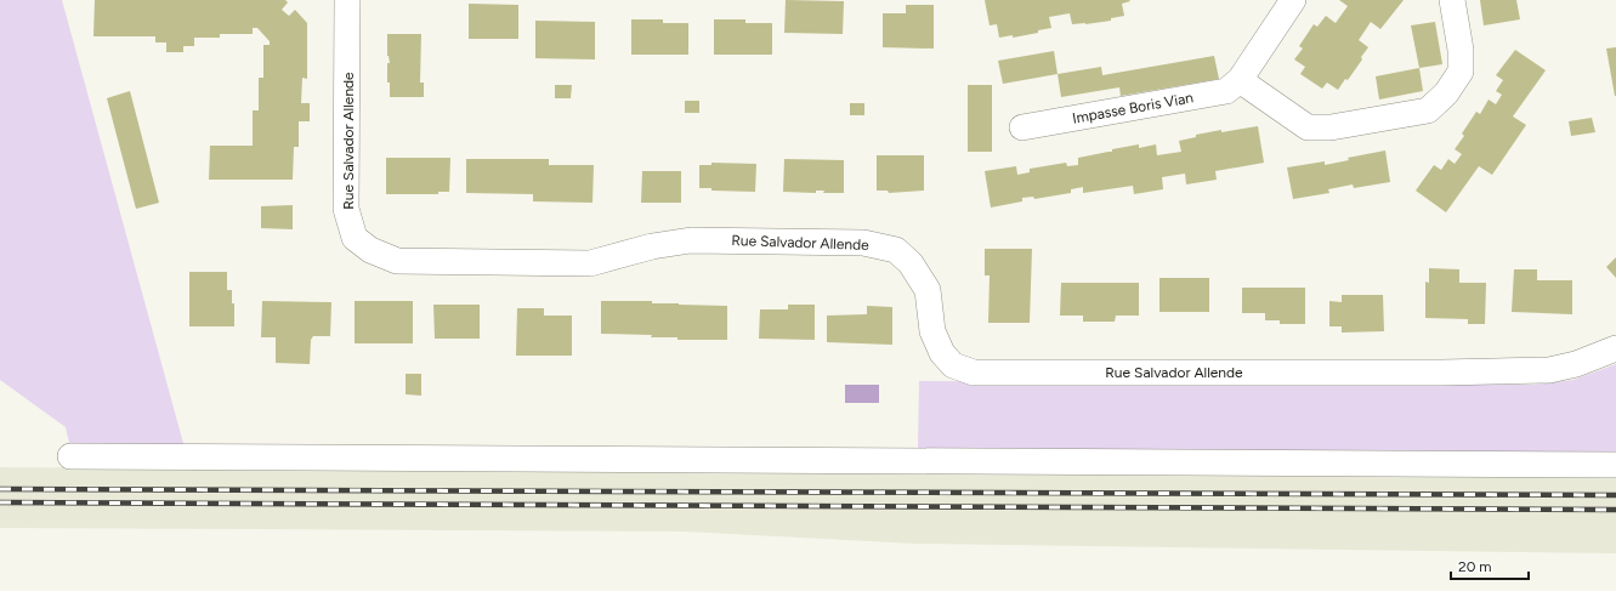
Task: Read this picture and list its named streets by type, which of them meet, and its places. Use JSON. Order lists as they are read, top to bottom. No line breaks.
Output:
{"streets":{"street":["Impasse Boris Vian","Rue Salvador Allende"]},"scale_bar":"20 m"}
